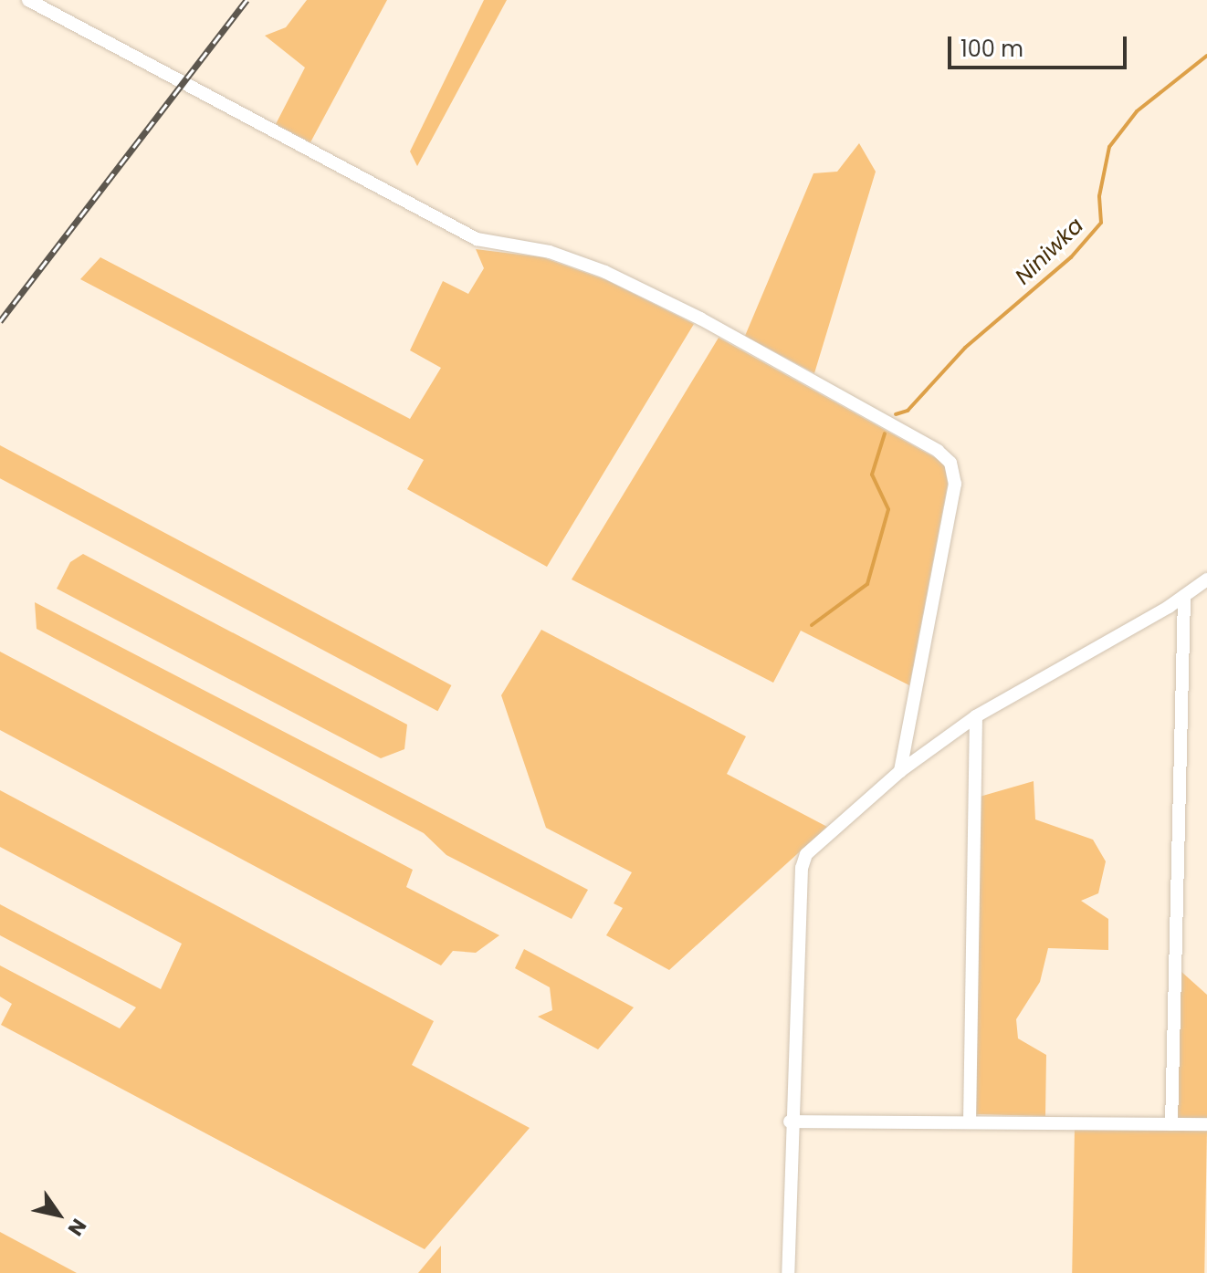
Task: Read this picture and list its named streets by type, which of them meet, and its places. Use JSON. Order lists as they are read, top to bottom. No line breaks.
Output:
{"water":["Niniwka"],"scale_bar":"100 m","north":"bottom right"}
